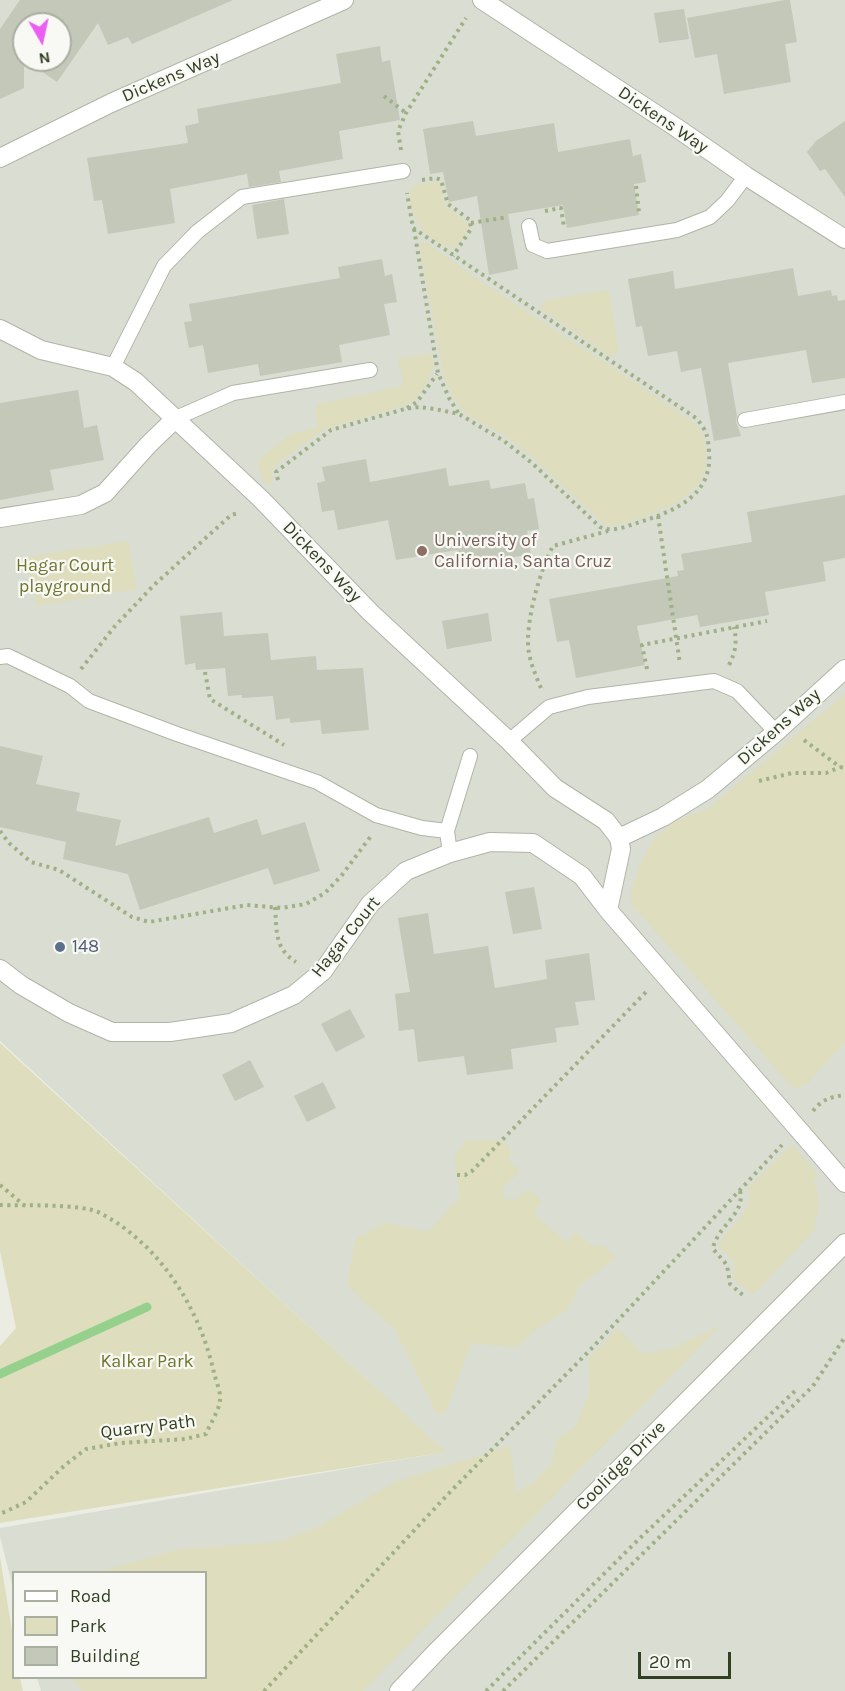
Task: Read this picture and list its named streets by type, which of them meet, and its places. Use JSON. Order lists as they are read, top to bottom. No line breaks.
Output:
{"streets":{"street":["Dickens Way","Hagar Court","Coolidge Drive"],"path":["Quarry Path"]},"parks":["Hagar Court playground","Kalkar Park"],"places":["University of California, Santa Cruz","148"],"legend":["Road","Park","Building"],"scale_bar":"20 m","north":"bottom"}
